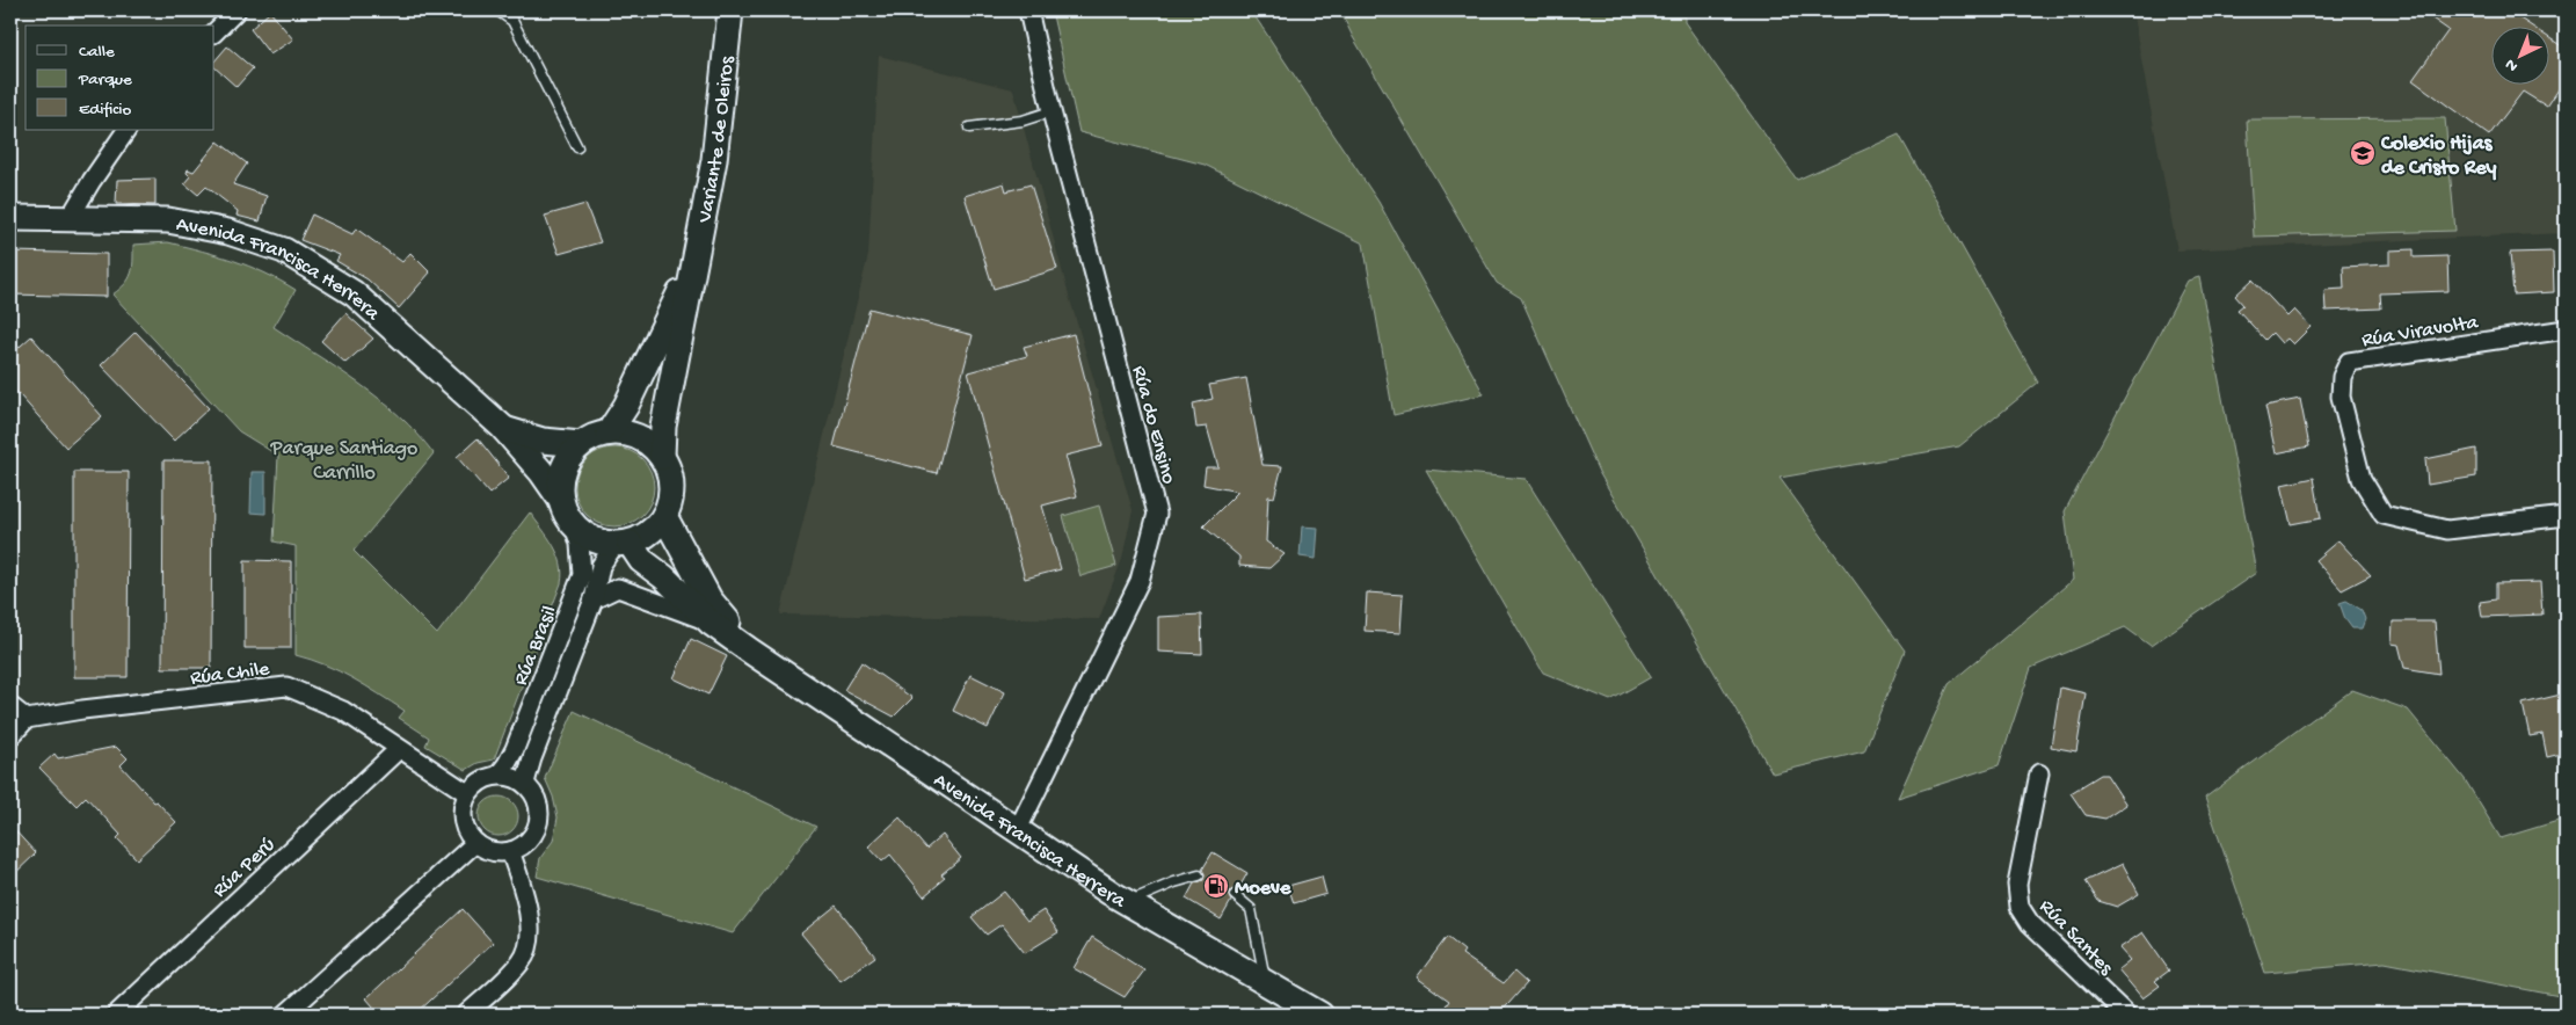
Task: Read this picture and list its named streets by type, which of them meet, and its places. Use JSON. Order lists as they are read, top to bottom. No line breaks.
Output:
{"streets":{"street":["Variante de Oleiros","Avenida Francisca Herrera","Rúa Viravolta","Rúa do Ensino","Rúa Brasil","Rúa Chile","Rúa Perú","Rúa Santes"]},"crossings":[["Variante de Oleiros","Avenida Francisca Herrera"],["Variante de Oleiros","Rúa Brasil"],["Avenida Francisca Herrera","Rúa do Ensino"],["Avenida Francisca Herrera","Rúa Brasil"],["Rúa Brasil","Rúa Chile"],["Rúa Chile","Rúa Perú"]],"parks":["Parque Santiago Carrillo"],"places":{"school or university":["Colexio Hijas de Cristo Rey"],"fuel station":["Moeve"]},"legend":["Calle","Parque","Edificio"],"north":"bottom left"}
